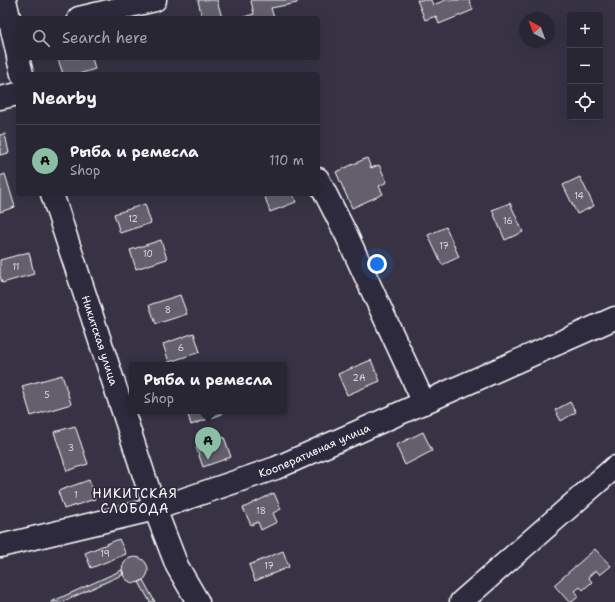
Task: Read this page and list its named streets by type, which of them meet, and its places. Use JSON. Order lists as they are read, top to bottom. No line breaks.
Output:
{"streets":{"street":["Никитская улица","Кооперативная улица"]},"crossings":[["Никитская улица","Кооперативная улица"]],"districts":["НИКИТСКАЯ СЛОБОДА"],"house_numbers":["14","12","16","17","10","11","8","6","2А","5","3","1","18","19","17"],"north":"top left","page":{"map_buttons":["+","−"],"search":"Search here","heading":"Nearby","list":[{"mark":"A","name":"Рыба и ремесла","note":"Shop","value":"110 m"}],"popup":["Рыба и ремесла","Shop"],"pins":"A"}}
